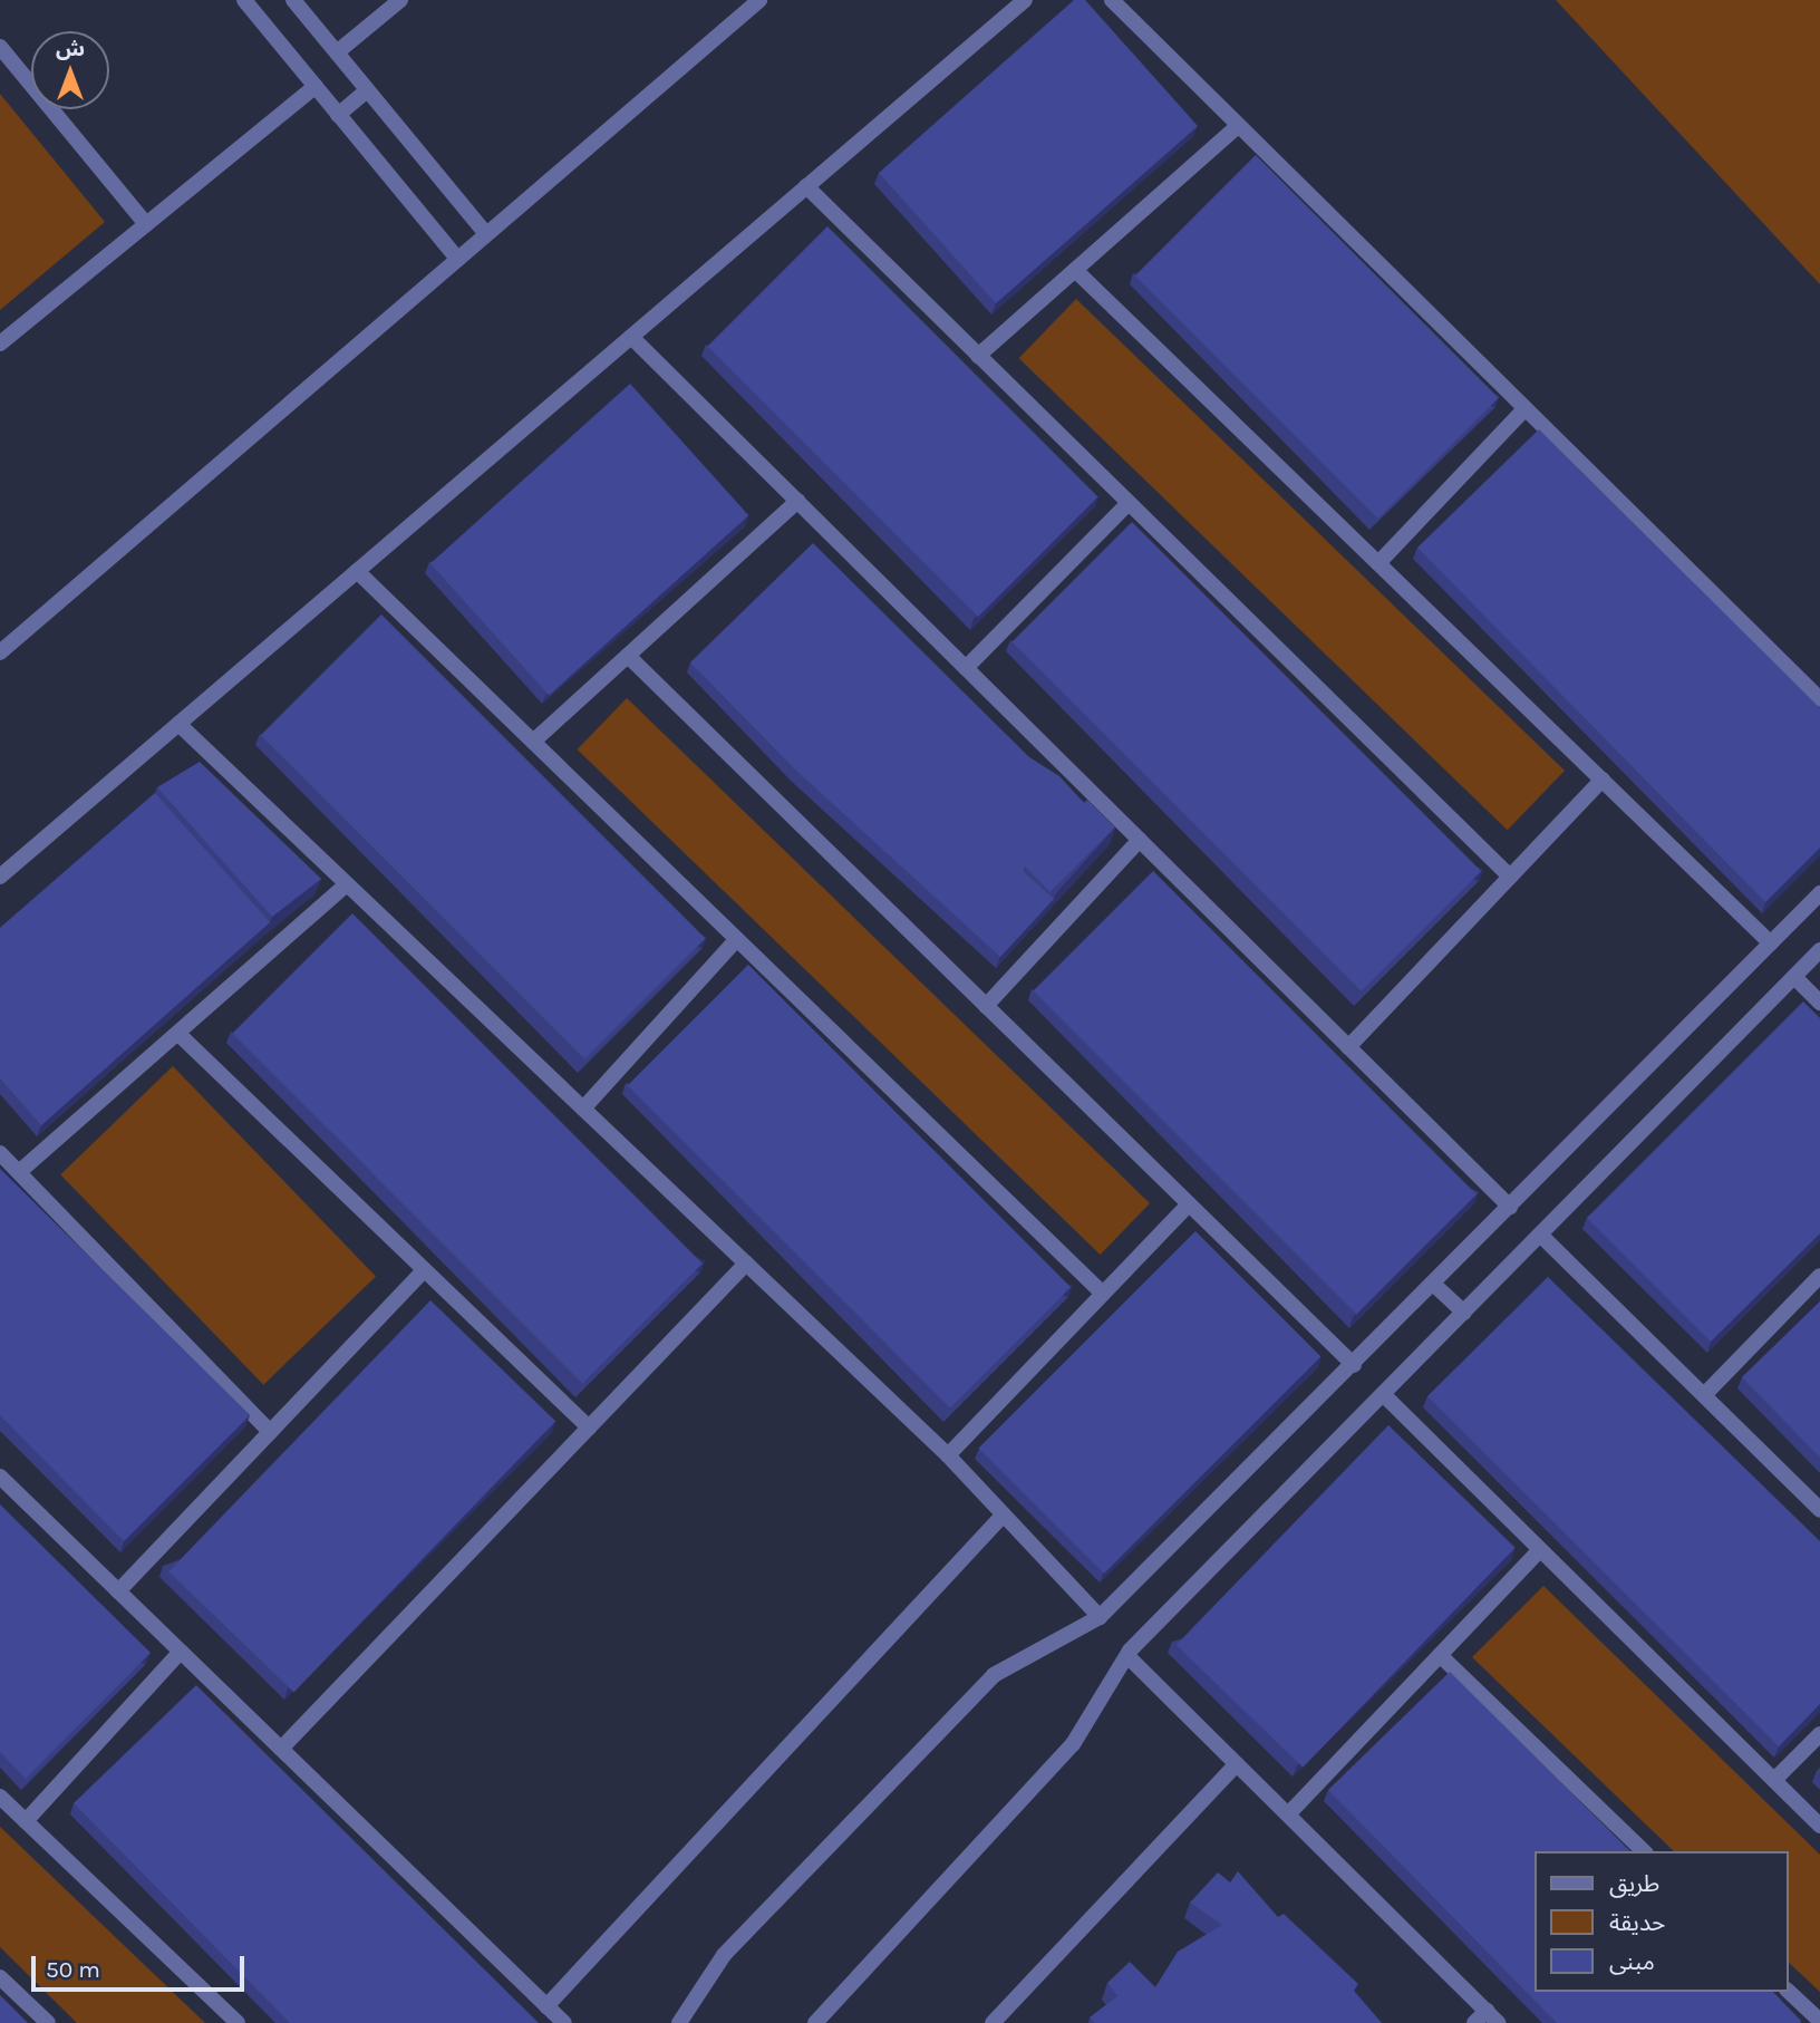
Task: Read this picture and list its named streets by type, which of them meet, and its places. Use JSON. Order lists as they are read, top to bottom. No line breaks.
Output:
{"legend":["طريق","حديقة","مبنى"],"scale_bar":"50 m","north":"top"}
